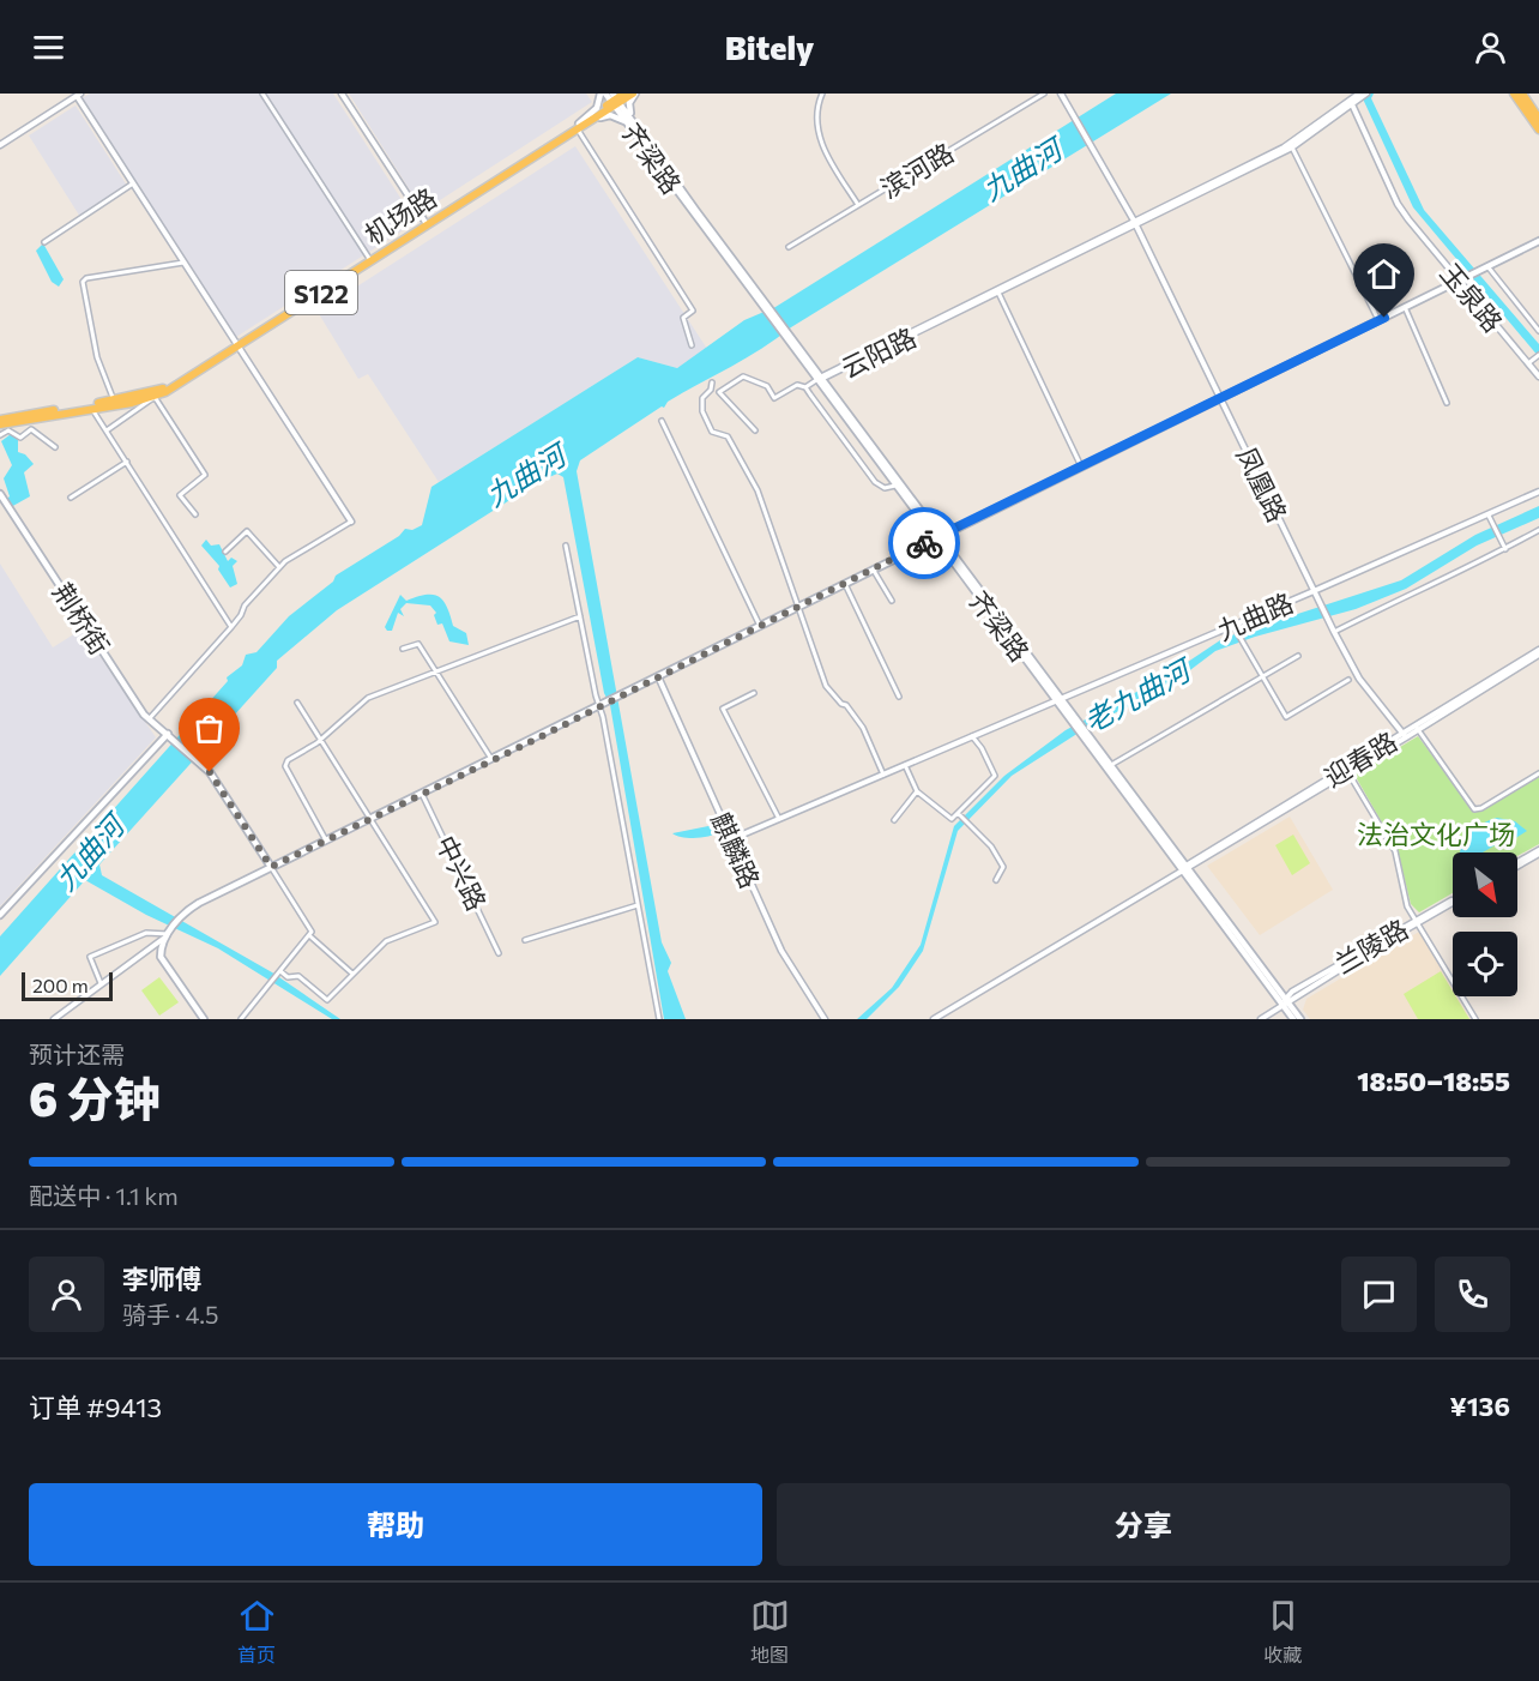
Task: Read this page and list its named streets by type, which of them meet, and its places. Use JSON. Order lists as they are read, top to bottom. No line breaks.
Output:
{"streets":{"main road":["齐梁路","机场路","S122","荆桥街"],"street":["滨河路","玉泉路","云阳路","凤凰路","九曲路","迎春路","麒麟路","中兴路","兰陵路"]},"crossings":[["齐梁路","机场路"],["齐梁路","S122"],["齐梁路","云阳路"],["齐梁路","九曲路"],["齐梁路","迎春路"],["齐梁路","兰陵路"],["机场路","S122"],["玉泉路","云阳路"],["云阳路","凤凰路"],["凤凰路","九曲路"],["凤凰路","迎春路"],["九曲路","麒麟路"]],"water":["九曲河","老九曲河"],"parks":["法治文化广场"],"scale_bar":"200 m","north":"bottom right","page":{"header":"Bitely","scale":"200 m","heading":["6 分钟","预计还需","18:50–18:55"],"panel":["李师傅","骑手 · 4.5","订单 #9413","¥136"],"bar":"配送中 · 1.1 km","buttons":["帮助","分享"],"tabs":["首页","地图","收藏"]}}
